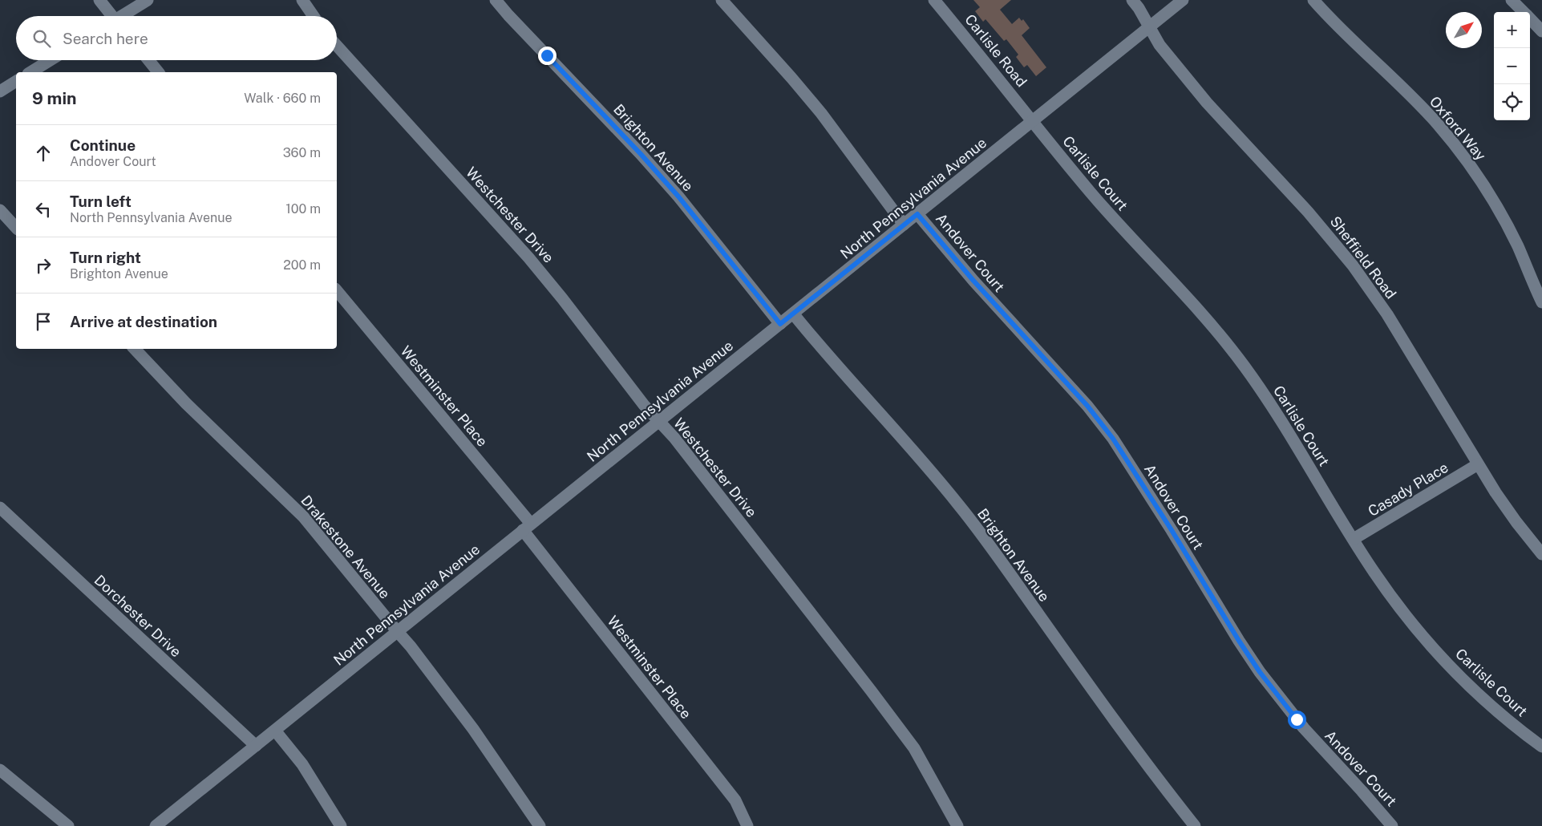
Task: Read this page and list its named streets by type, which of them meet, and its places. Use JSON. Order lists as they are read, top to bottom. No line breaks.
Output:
{"streets":{"street":["Carlisle Road","Oxford Way","Brighton Avenue","Carlisle Court","North Pennsylvania Avenue","Westchester Drive","Andover Court","Sheffield Road","Westminster Place","Casady Place","Drakestone Avenue","Dorchester Drive"]},"crossings":[["Carlisle Road","Carlisle Court"],["Carlisle Road","North Pennsylvania Avenue"],["Brighton Avenue","North Pennsylvania Avenue"],["Carlisle Court","North Pennsylvania Avenue"],["Carlisle Court","Casady Place"],["North Pennsylvania Avenue","Westchester Drive"],["North Pennsylvania Avenue","Andover Court"],["North Pennsylvania Avenue","Sheffield Road"],["North Pennsylvania Avenue","Westminster Place"],["North Pennsylvania Avenue","Drakestone Avenue"],["North Pennsylvania Avenue","Dorchester Drive"],["Sheffield Road","Casady Place"]],"north":"top right","page":{"map_buttons":["+","−"],"search":"Search here","heading":["9 min","Walk · 660 m"],"list":[["Continue","Andover Court","360 m"],["Turn left","North Pennsylvania Avenue","100 m"],["Turn right","Brighton Avenue","200 m"],"Arrive at destination"]}}
